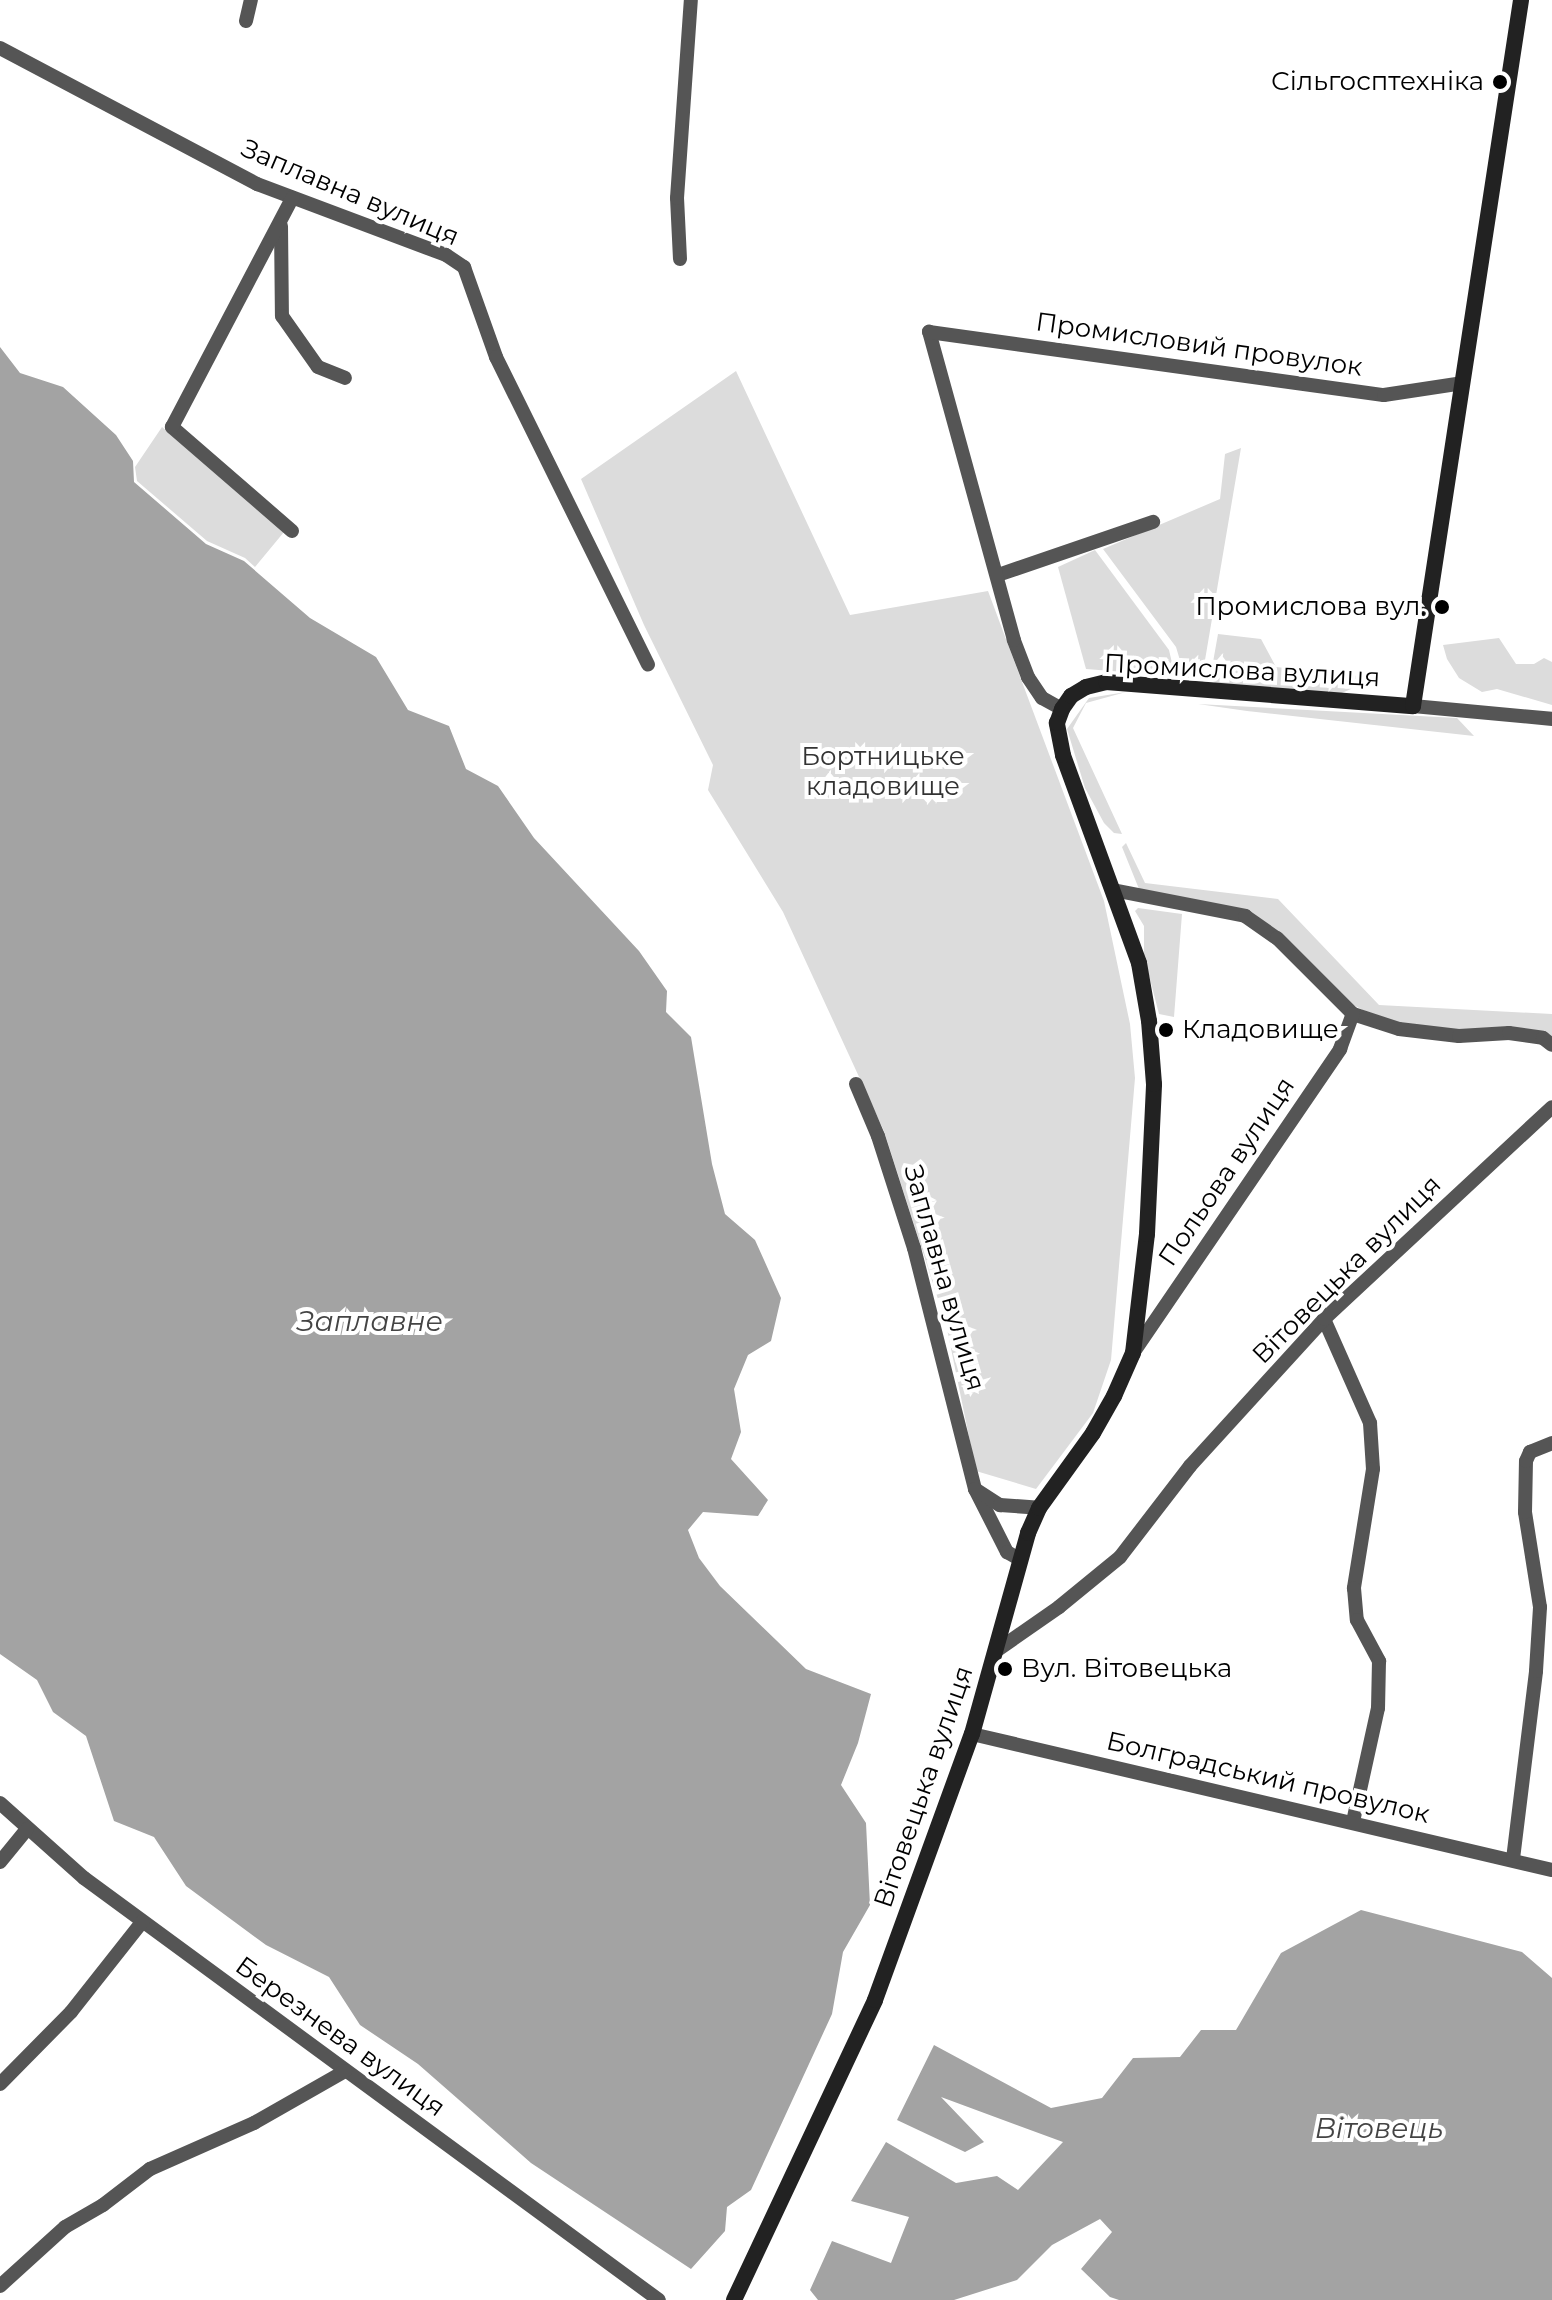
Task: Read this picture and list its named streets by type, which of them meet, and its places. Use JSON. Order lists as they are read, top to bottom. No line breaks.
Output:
{"streets":{"street":["Заплавна вулиця","Промисловий провулок","Промислова вулиця","Польова вулиця","Вітовецька вулиця","Болградський провулок","Березнева вулиця"]},"crossings":[["Промисловий провулок","Промислова вулиця"],["Вітовецька вулиця","Болградський провулок"]],"water":["Заплавне","Вітовець"],"parks":["Бортницьке кладовище"],"places":["Сільгосптехніка","Промислова вул.","Кладовище","Вул. Вітовецька"]}
